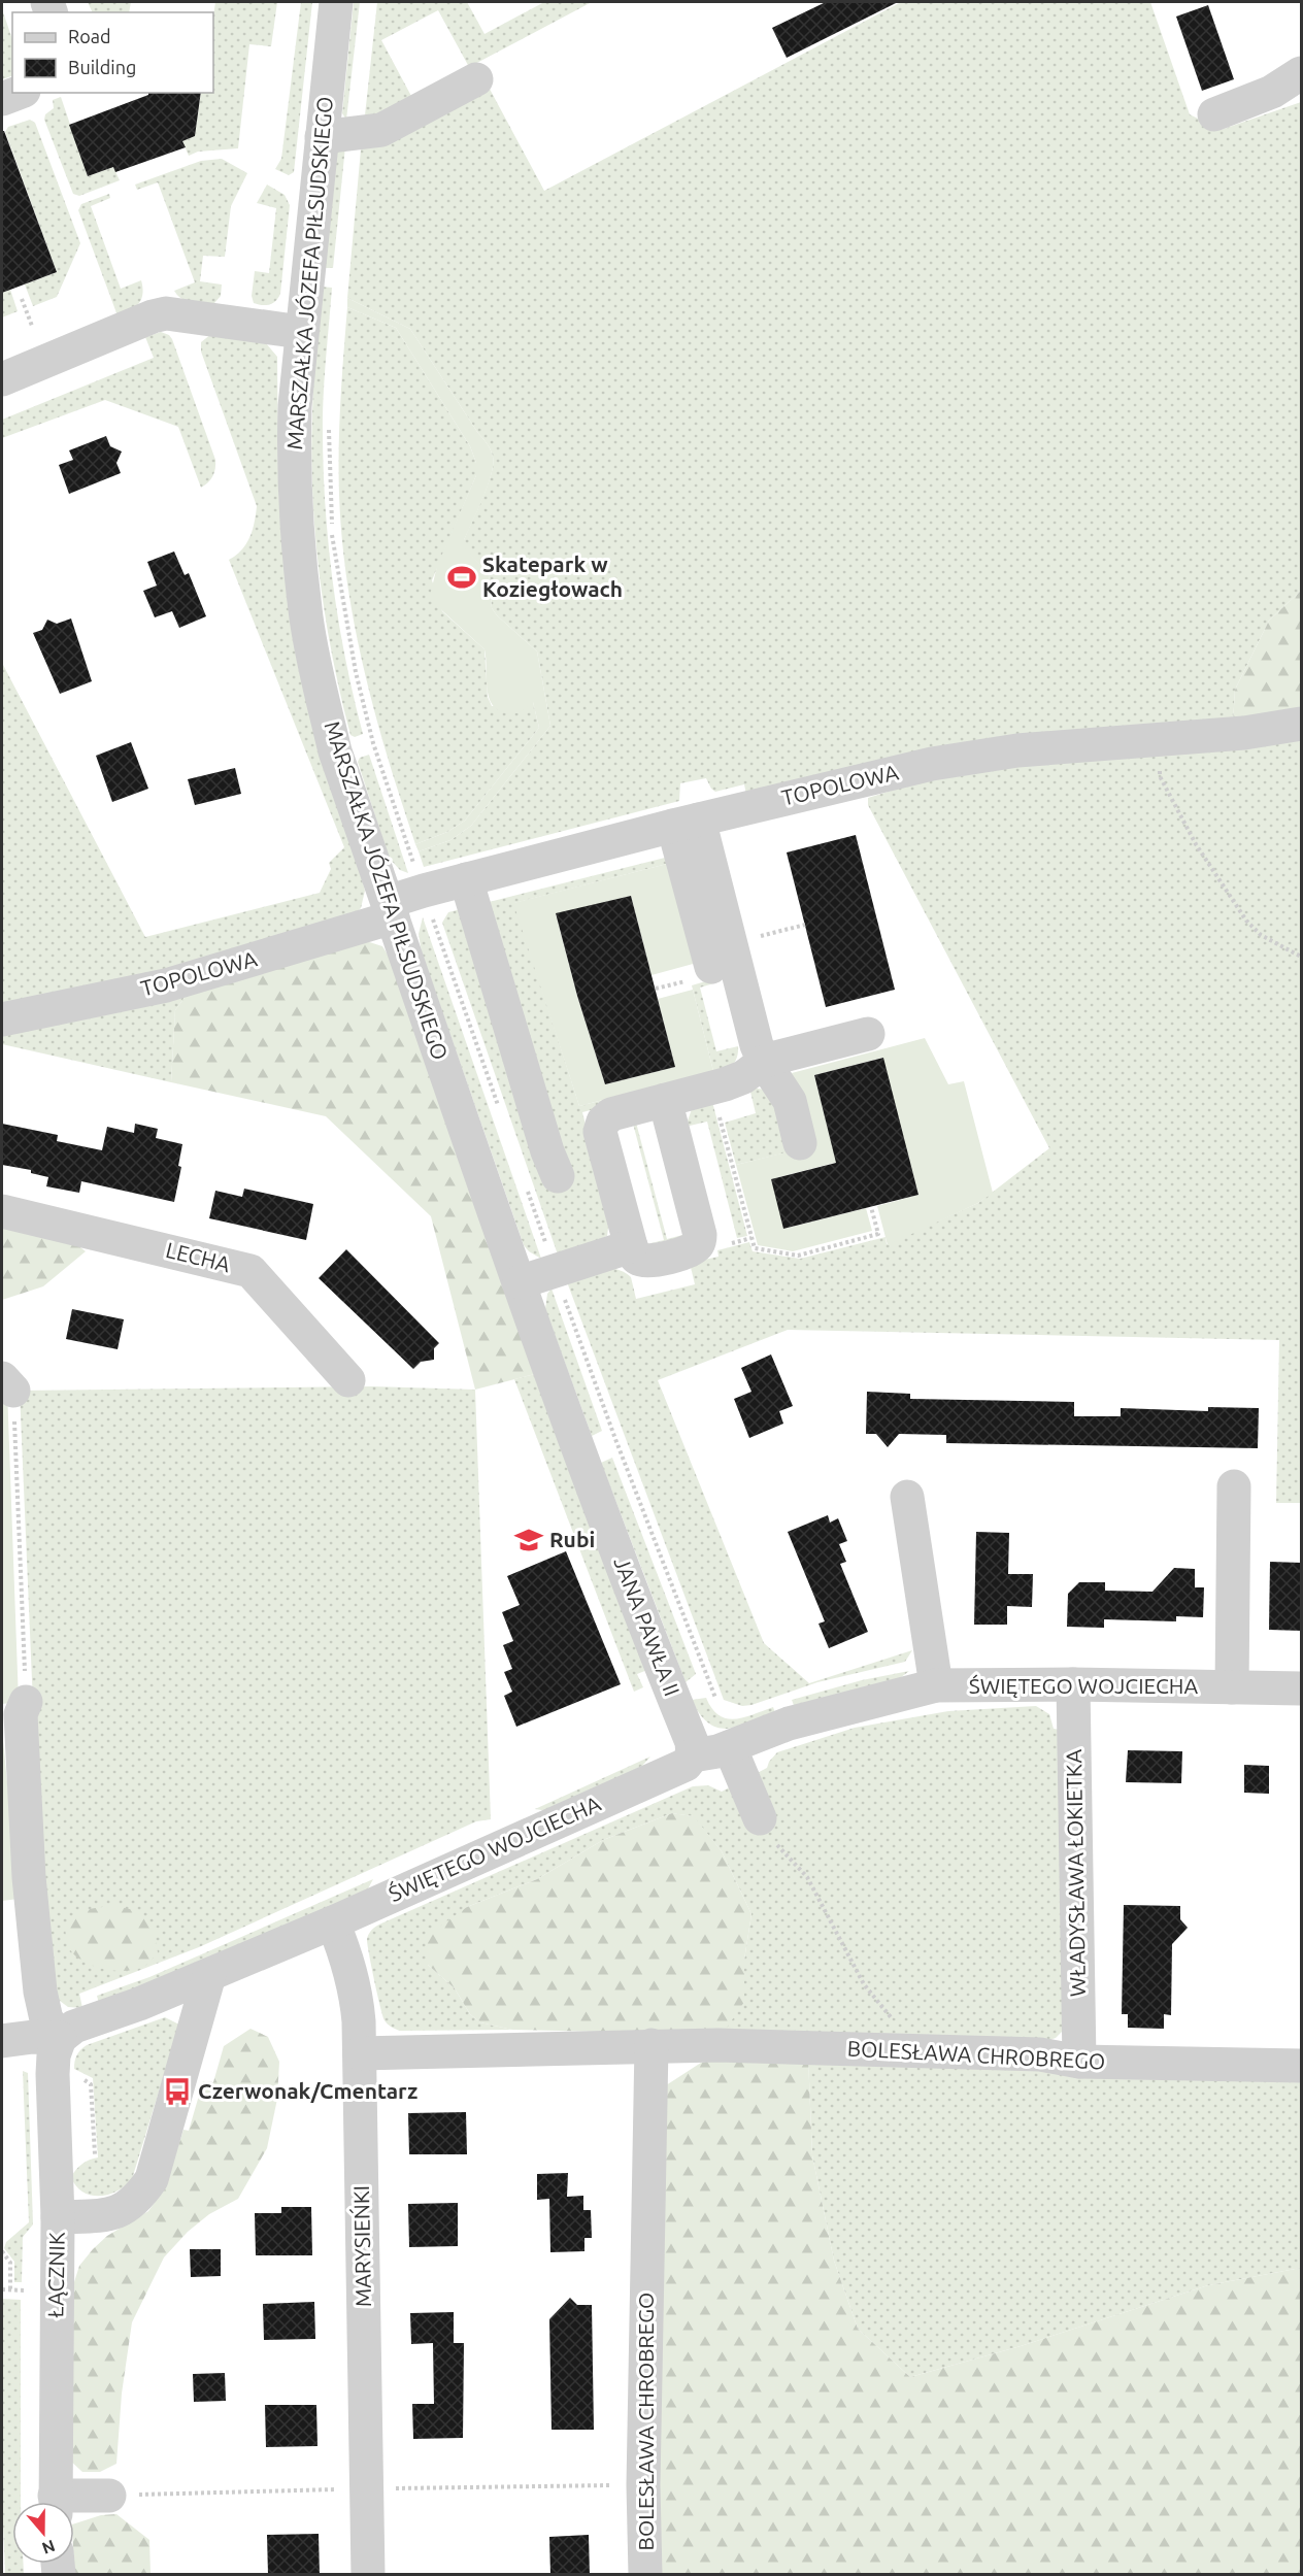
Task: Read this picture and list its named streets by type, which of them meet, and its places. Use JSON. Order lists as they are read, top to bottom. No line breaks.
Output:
{"streets":{"street":["MARSZAŁKA JÓZEFA PIŁSUDSKIEGO","TOPOLOWA","LECHA","JANA PAWŁA II","ŚWIĘTEGO WOJCIECHA","WŁADYSŁAWA ŁOKIETKA","BOLESŁAWA CHROBREGO","MARYSIEŃKI","ŁĄCZNIK"]},"crossings":[["MARSZAŁKA JÓZEFA PIŁSUDSKIEGO","TOPOLOWA"],["MARSZAŁKA JÓZEFA PIŁSUDSKIEGO","JANA PAWŁA II"],["JANA PAWŁA II","ŚWIĘTEGO WOJCIECHA"],["ŚWIĘTEGO WOJCIECHA","WŁADYSŁAWA ŁOKIETKA"],["ŚWIĘTEGO WOJCIECHA","MARYSIEŃKI"],["ŚWIĘTEGO WOJCIECHA","ŁĄCZNIK"],["WŁADYSŁAWA ŁOKIETKA","BOLESŁAWA CHROBREGO"],["BOLESŁAWA CHROBREGO","MARYSIEŃKI"]],"places":{"sports":["Skatepark w Koziegłowach"],"school or university":["Rubi"],"bus stop":["Czerwonak/Cmentarz"]},"legend":["Road","Building"],"north":"bottom"}
